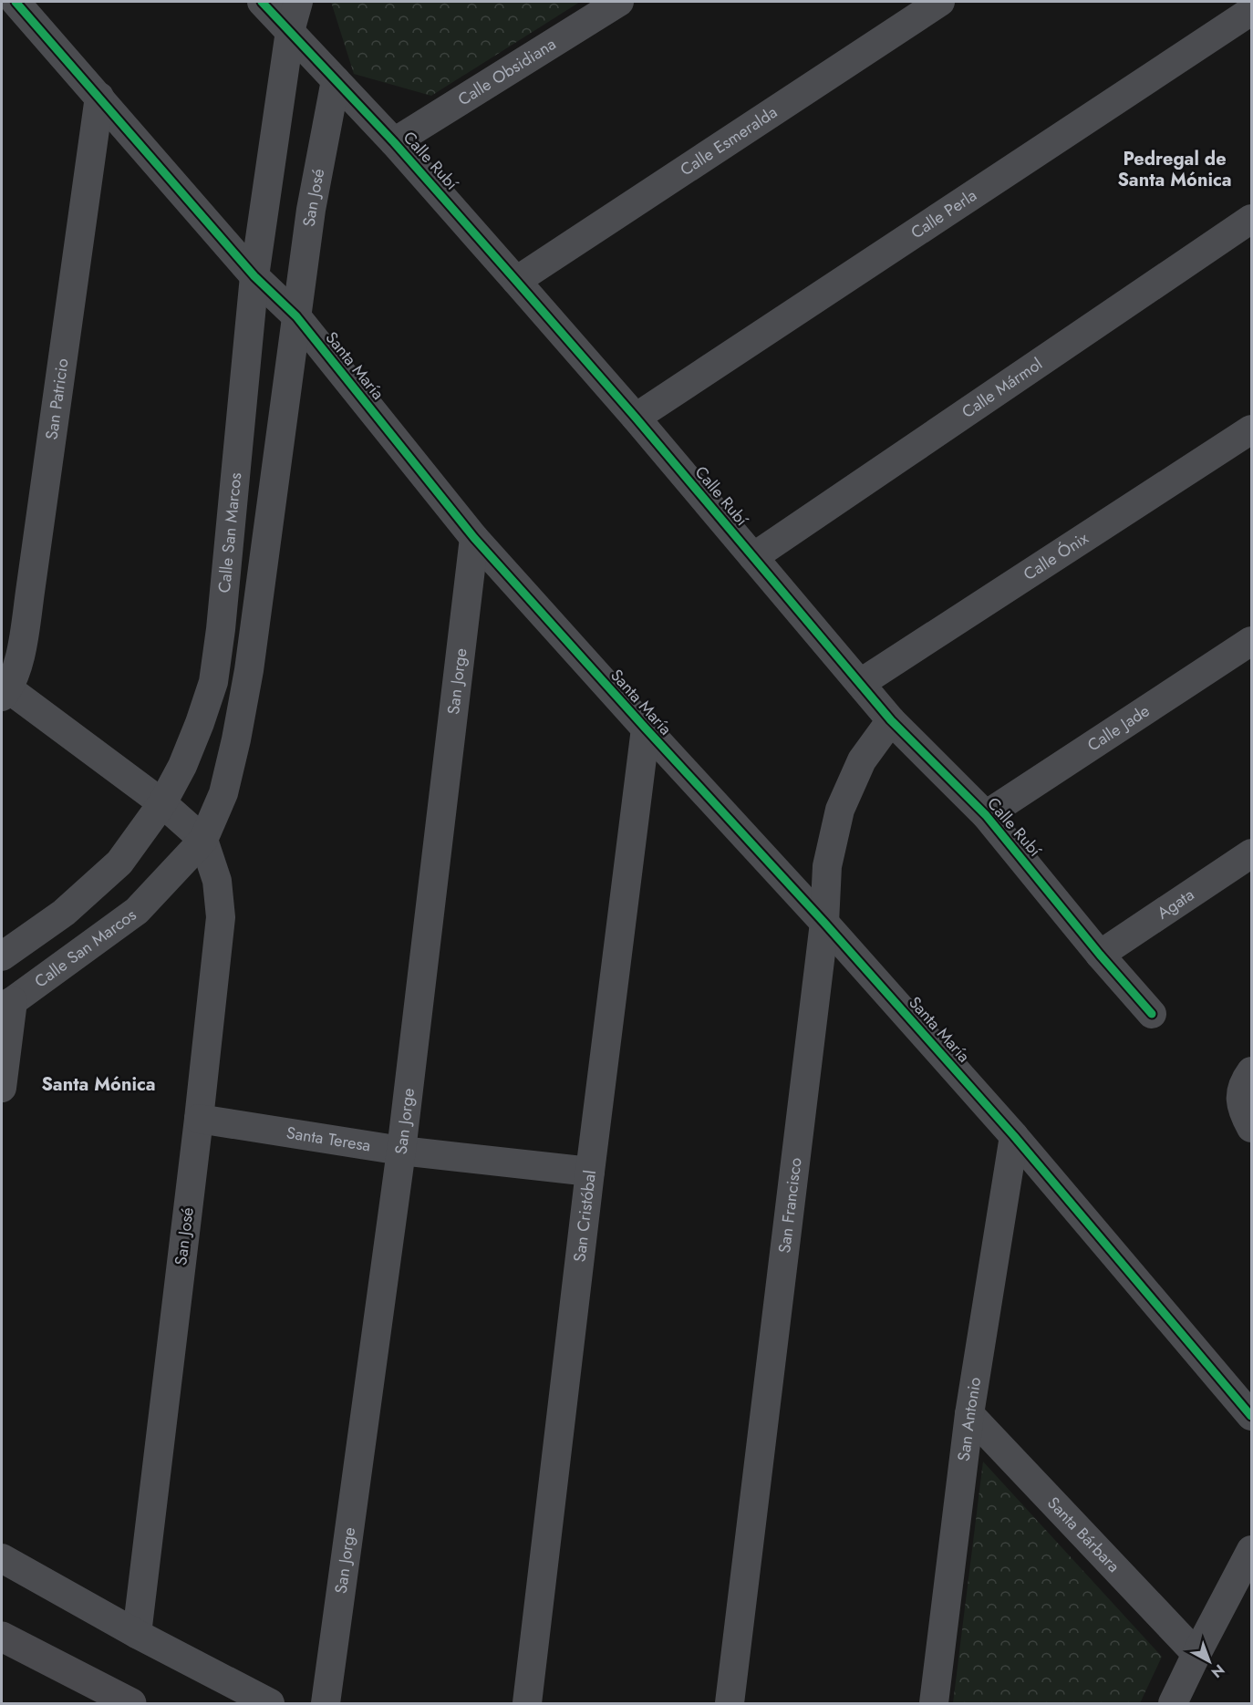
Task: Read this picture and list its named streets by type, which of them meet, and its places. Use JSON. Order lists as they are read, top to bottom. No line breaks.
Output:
{"streets":{"street":["Calle Obsidiana","Calle Esmeralda","Calle Rubí","San José","Calle Perla","Santa María","Calle Mármol","San Patricio","Calle San Marcos","Calle Ónix","San Jorge","Calle Jade","Agata","Santa Teresa","San Francisco","San Cristóbal","San Antonio","Santa Bárbara"]},"crossings":[["Calle Obsidiana","Calle Rubí"],["Calle Esmeralda","Calle Rubí"],["Calle Rubí","San José"],["Calle Rubí","Calle Perla"],["Calle Rubí","Calle Mármol"],["Calle Rubí","Calle San Marcos"],["Calle Rubí","Calle Ónix"],["Calle Rubí","Calle Jade"],["Calle Rubí","Agata"],["Calle Rubí","San Francisco"],["San José","Santa María"],["San José","Calle San Marcos"],["San José","Santa Teresa"],["Santa María","San Patricio"],["Santa María","Calle San Marcos"],["Santa María","San Jorge"],["Santa María","San Francisco"],["Santa María","San Cristóbal"],["Santa María","San Antonio"],["San Jorge","Santa Teresa"],["Santa Teresa","San Cristóbal"],["San Antonio","Santa Bárbara"]],"districts":["Pedregal de Santa Mónica","Santa Mónica"],"north":"bottom right"}
